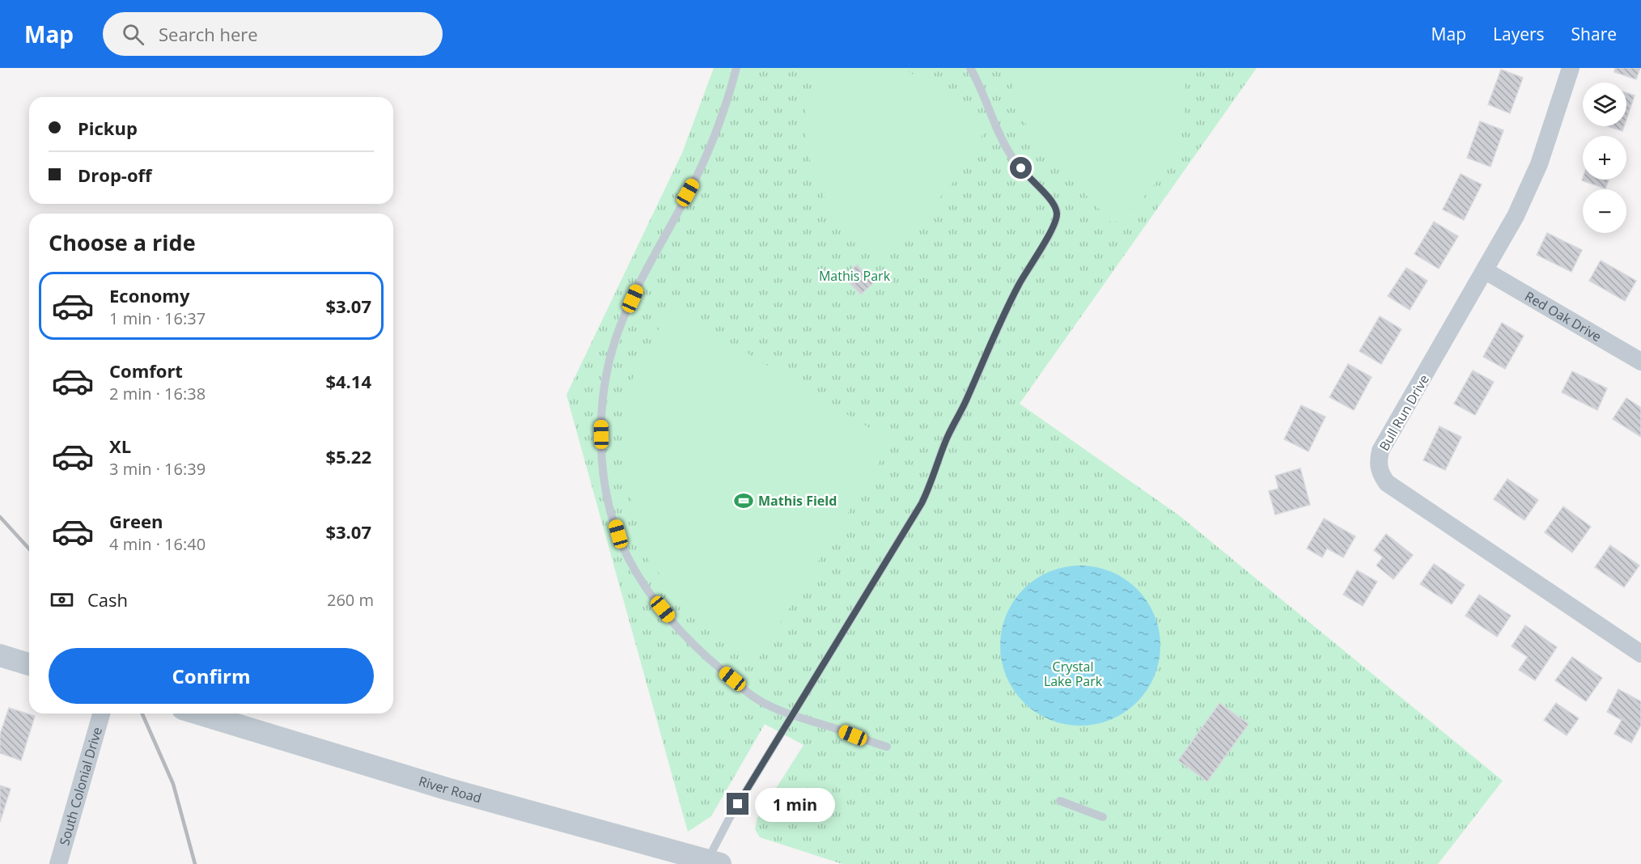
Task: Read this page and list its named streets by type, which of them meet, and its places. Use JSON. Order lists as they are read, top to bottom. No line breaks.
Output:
{"streets":{"street":["Red Oak Drive","Bull Run Drive","South Colonial Drive","River Road"]},"crossings":[["Red Oak Drive","Bull Run Drive"]],"parks":["Mathis Park","Crystal Lake Park"],"places":{"sports":["Mathis Field"]},"page":{"header":"Map","search":"Search here","nav":["Map","Layers","Share"],"map_buttons":["+","−"],"banner":["Pickup","Drop-off"],"heading":"Choose a ride","list":[{"name":"Economy","note":"1 min · 16:37","value":"$3.07"},{"name":"Comfort","note":"2 min · 16:38","value":"$4.14"},{"name":"XL","note":"3 min · 16:39","value":"$5.22"},{"name":"Green","note":"4 min · 16:40","value":"$3.07"}],"pay":["Cash","260 m"],"buttons":"Confirm","bubble":"1 min"}}
